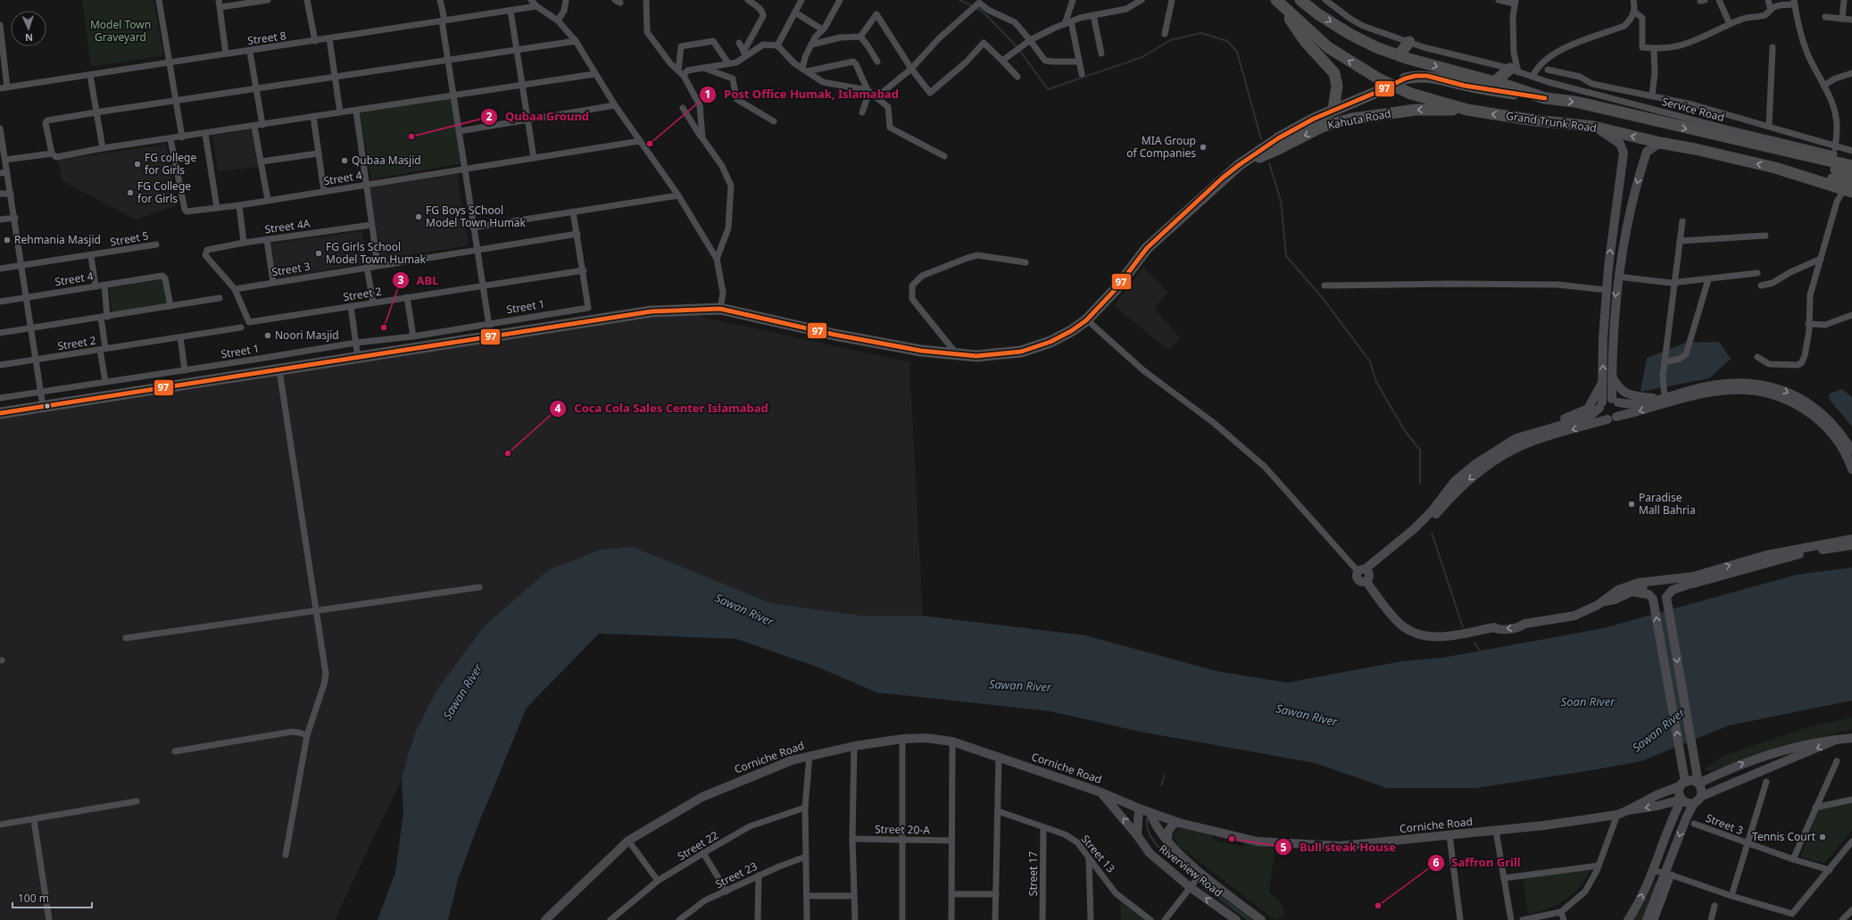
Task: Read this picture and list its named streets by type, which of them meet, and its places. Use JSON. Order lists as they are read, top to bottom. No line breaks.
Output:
{"streets":{"highway":["Kahuta Road","Grand Trunk Road"],"main road":["Corniche Road","Riverview Road"],"street":["Street 8","Service Road","Street 4","Street 4A","Street 5","Street 3","Street 2","Street 1","Street 20-A","Street 22","Street 13","Street 17","Street 23"]},"crossings":[["Service Road","Grand Trunk Road"],["Kahuta Road","Grand Trunk Road"],["Street 4A","Street 3"],["Street 4A","Street 2"],["Street 3","Street 2"],["Street 2","Street 1"],["Corniche Road","Riverview Road"],["Street 13","Street 17"]],"water":["Sawan River","Soan River"],"parks":["Model Town Graveyard"],"places":["Qubaa Ground","Post Office Humak, Islamabad","MIA Group of Companies","Qubaa Masjid","FG college for Girls","FG College for Girls","FG Boys SChool Model Town Humak","Rehmania Masjid","FG Girls School Model Town Humak","ABL","Noori Masjid","Coca Cola Sales Center Islamabad","Paradise Mall Bahria","Tennis Court","Bull steak House","Saffron Grill"],"lines":["transit line 97"],"scale_bar":"100 m","north":"bottom"}
